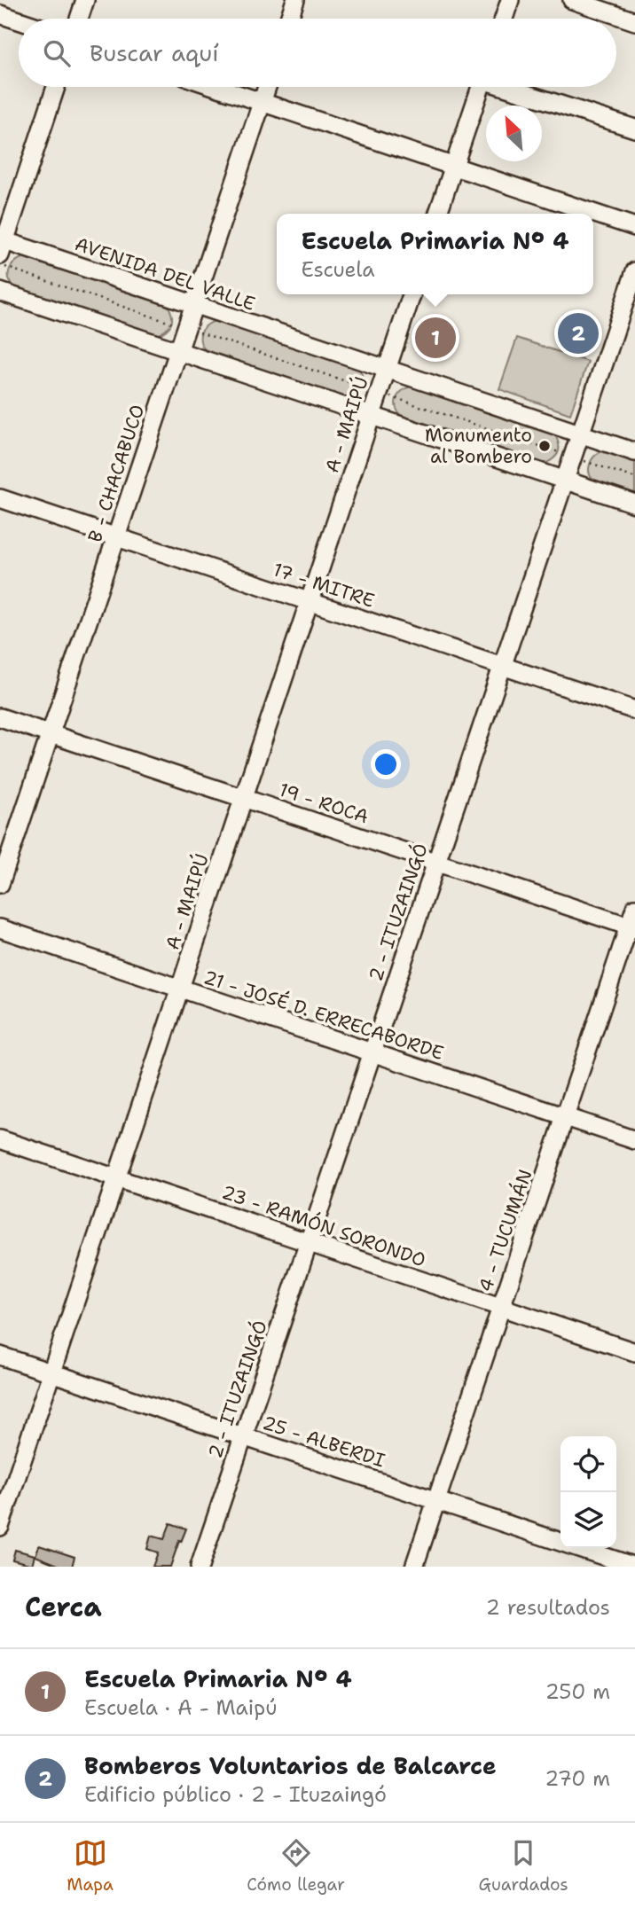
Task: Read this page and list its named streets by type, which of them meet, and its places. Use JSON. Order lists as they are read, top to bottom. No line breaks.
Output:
{"streets":{"street":["AVENIDA DEL VALLE","A - MAIPÚ","B - CHACABUCO","17 - MITRE","19 - ROCA","2 - ITUZAINGÓ","21 - JOSÉ D. ERRECABORDE","23 - RAMÓN SORONDO","4 - TUCUMÁN","25 - ALBERDI"]},"crossings":[["AVENIDA DEL VALLE","A - MAIPÚ"],["AVENIDA DEL VALLE","B - CHACABUCO"],["AVENIDA DEL VALLE","2 - ITUZAINGÓ"],["A - MAIPÚ","17 - MITRE"],["A - MAIPÚ","19 - ROCA"],["A - MAIPÚ","21 - JOSÉ D. ERRECABORDE"],["A - MAIPÚ","23 - RAMÓN SORONDO"],["A - MAIPÚ","25 - ALBERDI"],["B - CHACABUCO","17 - MITRE"],["B - CHACABUCO","19 - ROCA"],["17 - MITRE","2 - ITUZAINGÓ"],["19 - ROCA","2 - ITUZAINGÓ"],["19 - ROCA","4 - TUCUMÁN"],["2 - ITUZAINGÓ","21 - JOSÉ D. ERRECABORDE"],["2 - ITUZAINGÓ","23 - RAMÓN SORONDO"],["2 - ITUZAINGÓ","25 - ALBERDI"],["21 - JOSÉ D. ERRECABORDE","4 - TUCUMÁN"],["23 - RAMÓN SORONDO","4 - TUCUMÁN"],["4 - TUCUMÁN","25 - ALBERDI"]],"places":["Monumento al Bombero"],"north":"top left","page":{"search":"Buscar aquí","popup":["Escuela Primaria N° 4","Escuela"],"pins":["2","1"],"heading":["Cerca","2 resultados"],"list":[{"mark":"1","name":"Escuela Primaria N° 4","note":"Escuela · A - Maipú","value":"250 m"},{"mark":"2","name":"Bomberos Voluntarios de Balcarce","note":"Edificio público · 2 - Ituzaingó","value":"270 m"}],"nav":["Mapa","Cómo llegar","Guardados"]}}
